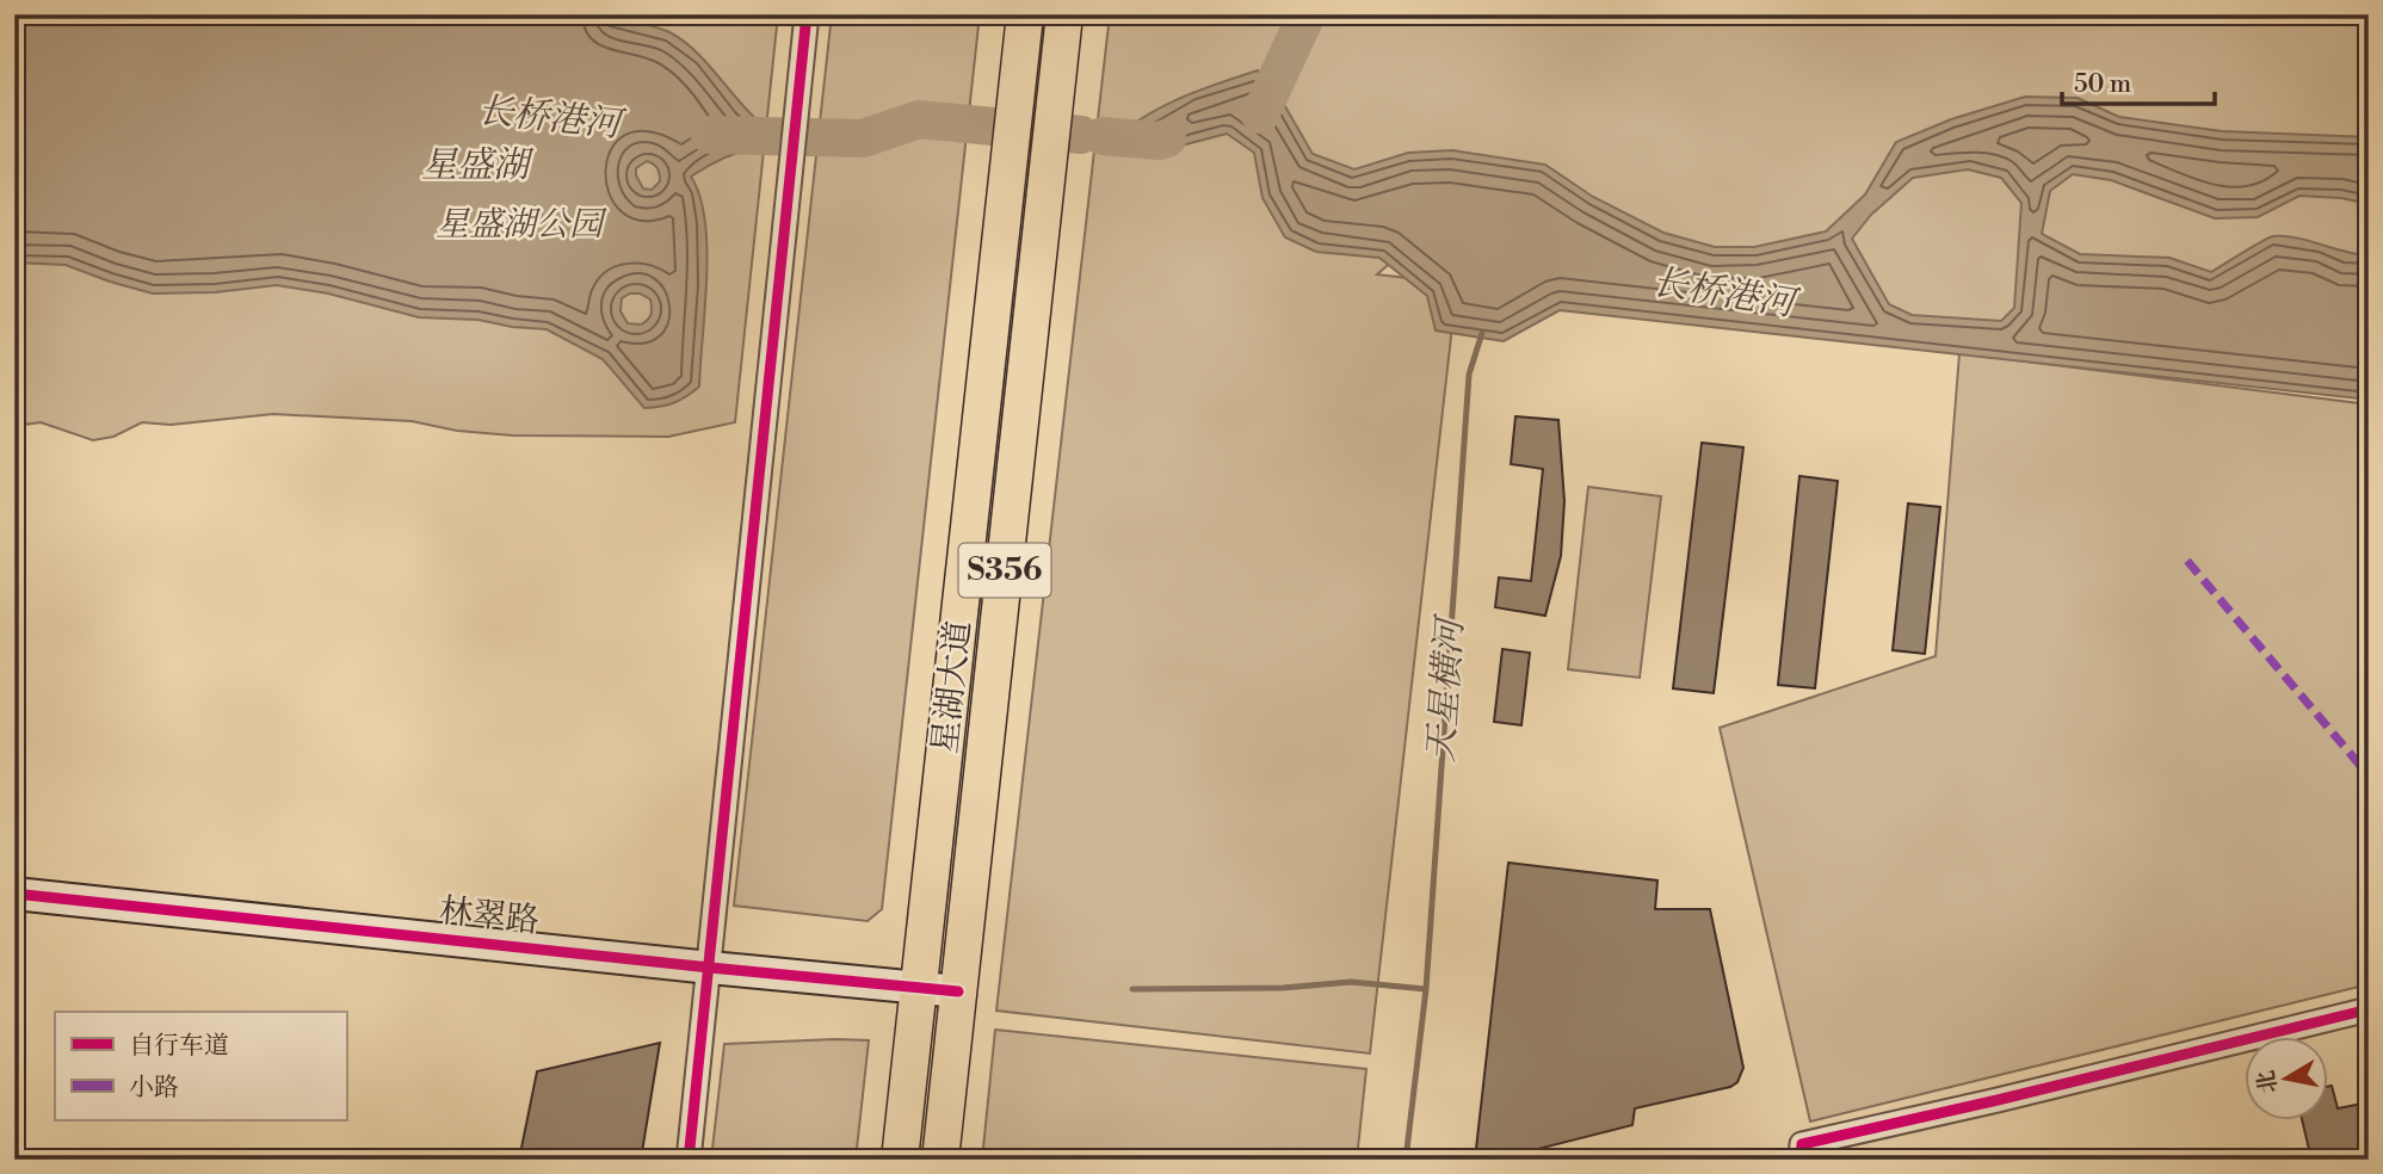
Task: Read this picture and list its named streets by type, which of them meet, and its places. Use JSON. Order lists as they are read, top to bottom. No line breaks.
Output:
{"streets":{"main road":["S356","星湖大道"],"street":["林翠路"]},"crossings":[["星湖大道","林翠路"]],"water":["长桥港河","星盛湖","天星横河"],"parks":["星盛湖公园"],"legend":["自行车道","小路"],"scale_bar":"50 m","north":"left"}
